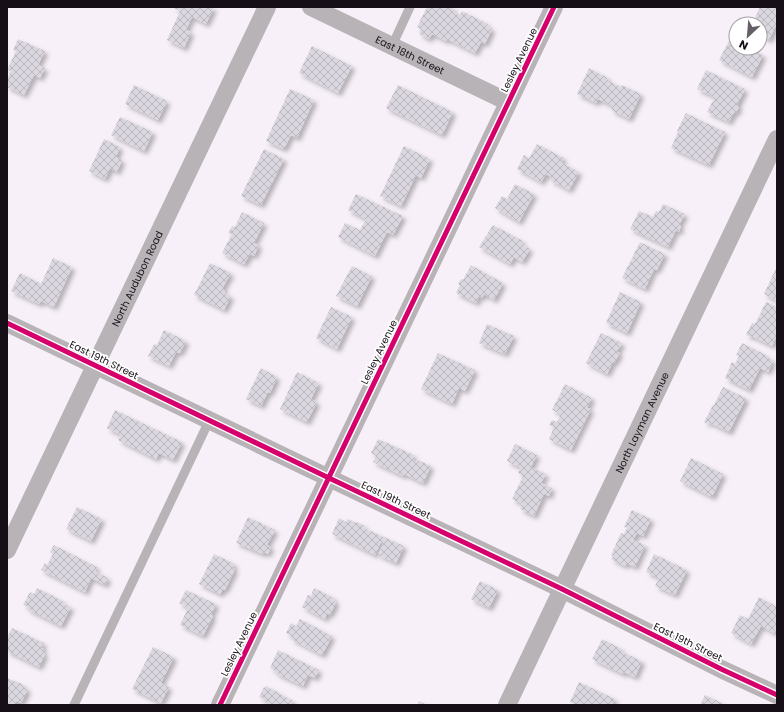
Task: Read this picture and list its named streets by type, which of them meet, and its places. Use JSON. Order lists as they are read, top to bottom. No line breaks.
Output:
{"streets":{"street":["East 18th Street","Lesley Avenue","North Audubon Road","East 19th Street","North Layman Avenue"]},"crossings":[["East 18th Street","Lesley Avenue"],["Lesley Avenue","East 19th Street"],["North Audubon Road","East 19th Street"],["East 19th Street","North Layman Avenue"]],"north":"bottom left"}
